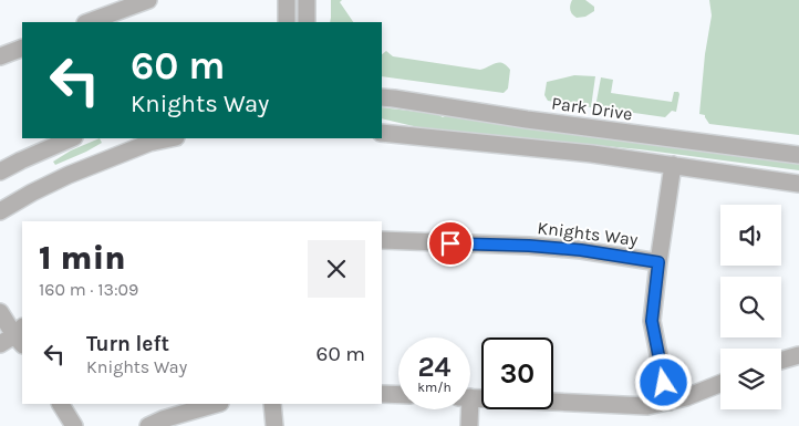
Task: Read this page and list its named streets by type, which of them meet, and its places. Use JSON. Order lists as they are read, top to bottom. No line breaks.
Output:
{"streets":{"street":["Park Drive","Knights Way"]},"page":{"turn":["60 m","Knights Way"],"heading":["1 min","160 m · 13:09"],"list":[{"name":"Turn left","note":"Knights Way","value":"60 m"}],"speed":"24 km/h","limit":"30"}}
